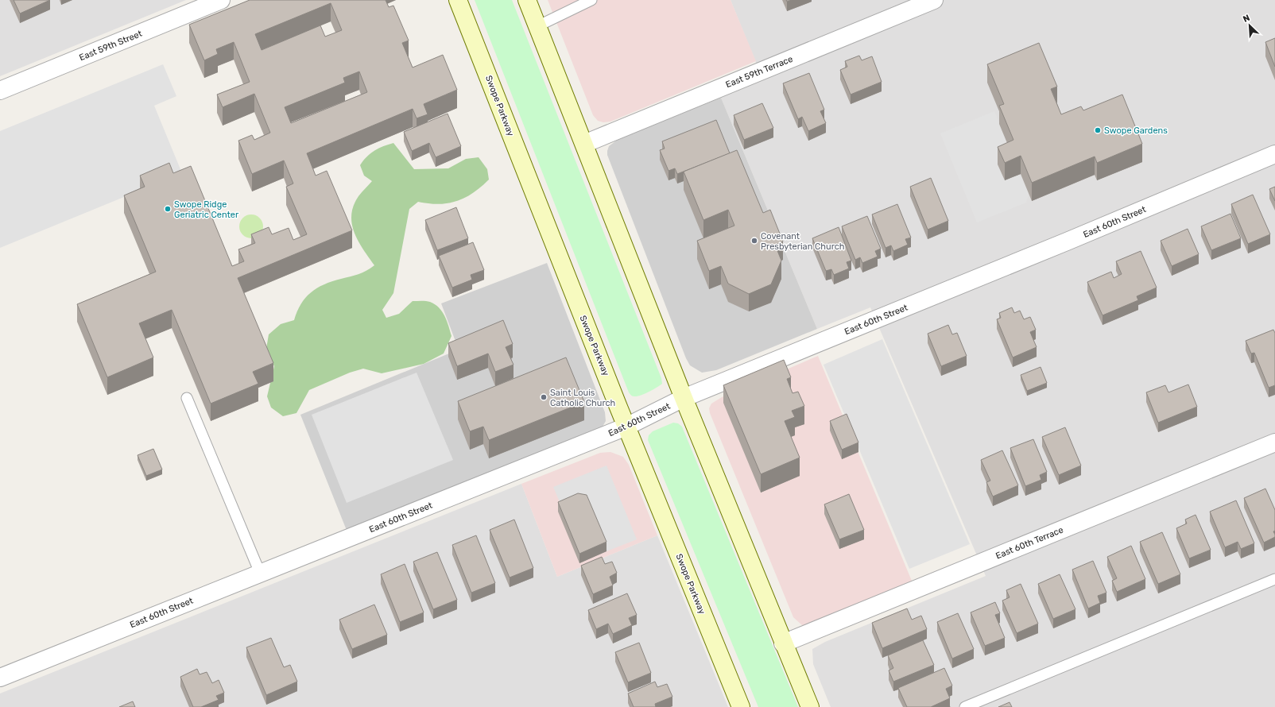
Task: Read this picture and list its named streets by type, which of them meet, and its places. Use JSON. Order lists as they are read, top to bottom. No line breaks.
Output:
{"streets":{"main road":["Swope Parkway"],"street":["East 59th Street","East 59th Terrace","East 60th Street","East 60th Terrace"]},"crossings":[["Swope Parkway","East 60th Street"]],"places":["Swope Gardens","Swope Ridge Geriatric Center","Covenant Presbyterian Church","Saint Louis Catholic Church"],"north":"top left"}
